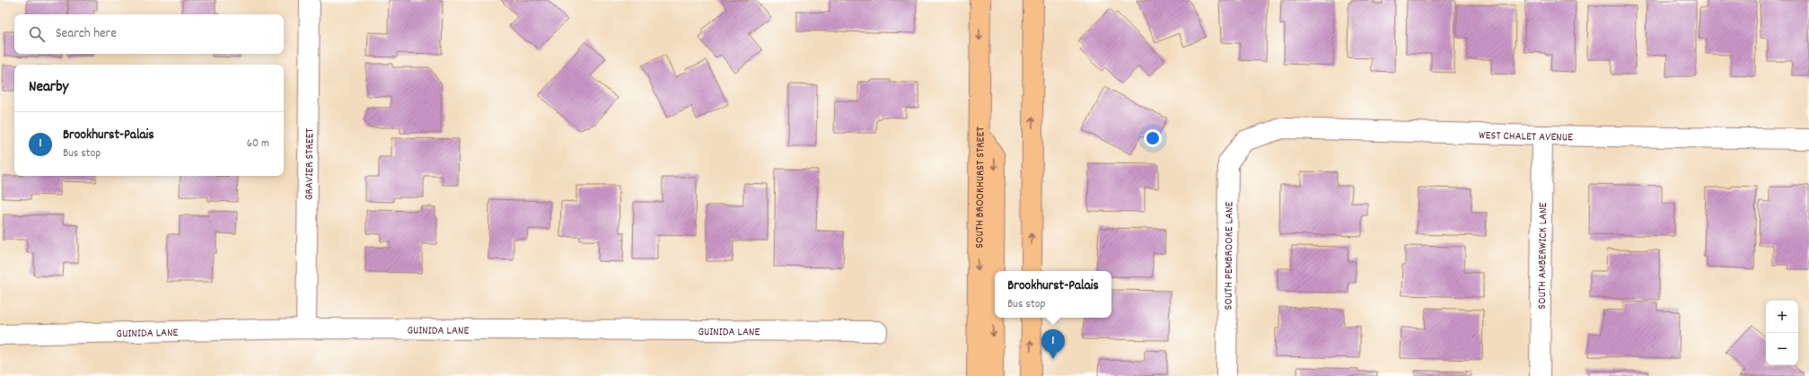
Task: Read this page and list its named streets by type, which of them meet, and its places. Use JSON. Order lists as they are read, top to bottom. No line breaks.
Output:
{"streets":{"main road":["SOUTH BROOKHURST STREET"],"street":["WEST CHALET AVENUE","GRAVIER STREET","SOUTH PEMBROOKE LANE","SOUTH AMBERWICK LANE","GUINIDA LANE"]},"crossings":[["WEST CHALET AVENUE","SOUTH PEMBROOKE LANE"],["WEST CHALET AVENUE","SOUTH AMBERWICK LANE"],["GRAVIER STREET","GUINIDA LANE"]],"page":{"search":"Search here","heading":"Nearby","list":[{"mark":"1","name":"Brookhurst-Palais","note":"Bus stop","value":"60 m"}],"popup":["Brookhurst-Palais","Bus stop"],"map_buttons":["+","−"],"pins":"1"}}
